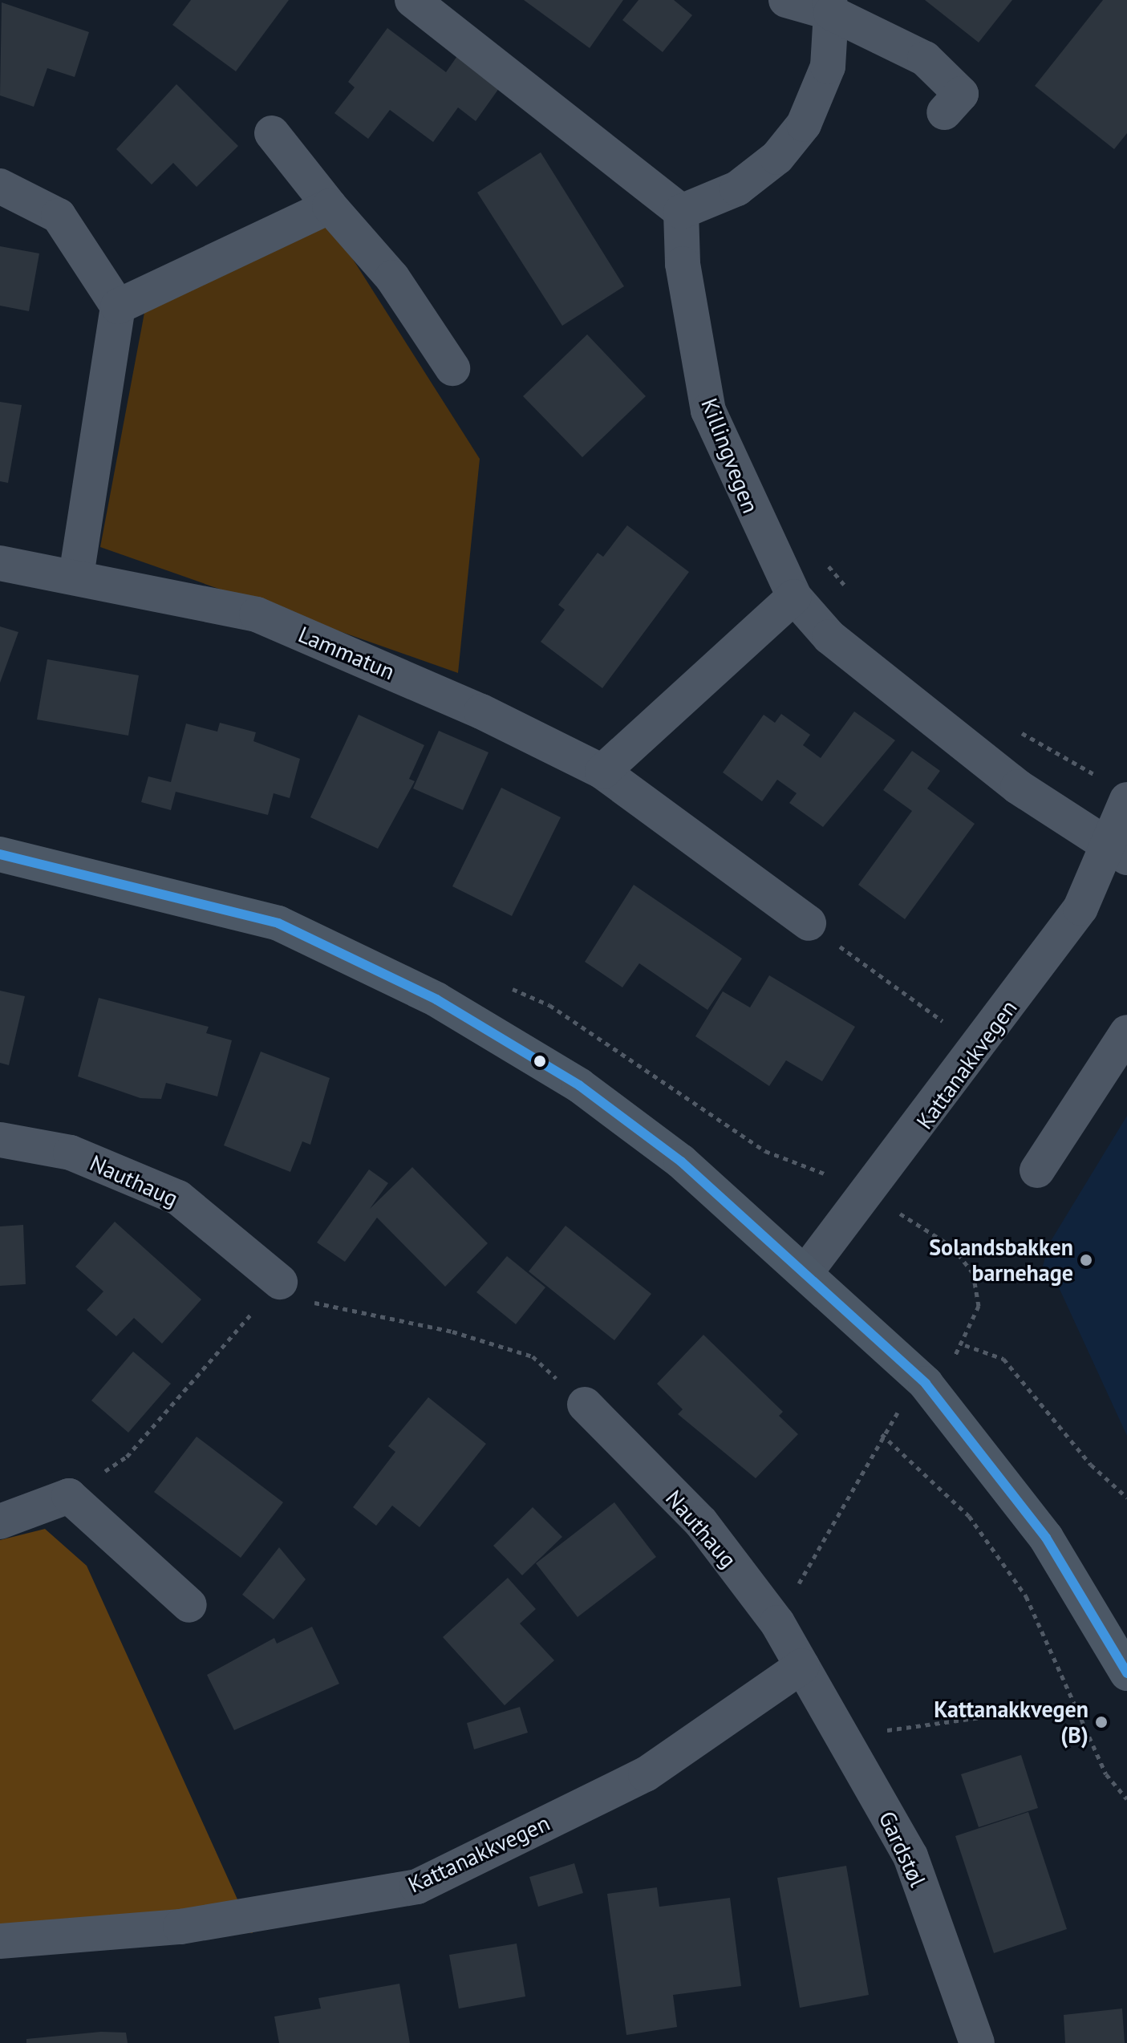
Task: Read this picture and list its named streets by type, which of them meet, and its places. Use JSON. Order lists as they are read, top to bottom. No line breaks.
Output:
{"streets":{"street":["Killingvegen","Lammatun","Kattanakkvegen","Nauthaug","Gardstøl"]},"crossings":[["Killingvegen","Kattanakkvegen"],["Kattanakkvegen","Nauthaug"],["Kattanakkvegen","Gardstøl"],["Nauthaug","Gardstøl"]],"places":["Solandsbakken barnehage","Kattanakkvegen (B)"]}
